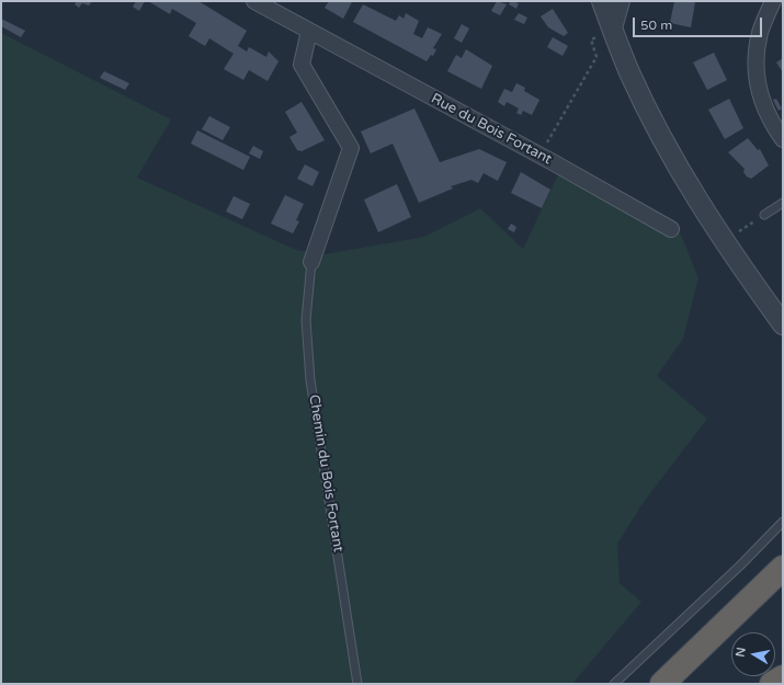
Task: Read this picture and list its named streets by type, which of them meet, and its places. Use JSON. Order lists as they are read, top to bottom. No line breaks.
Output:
{"streets":{"street":["Rue du Bois Fortant"],"lane":["Chemin du Bois Fortant"]},"scale_bar":"50 m","north":"left"}
